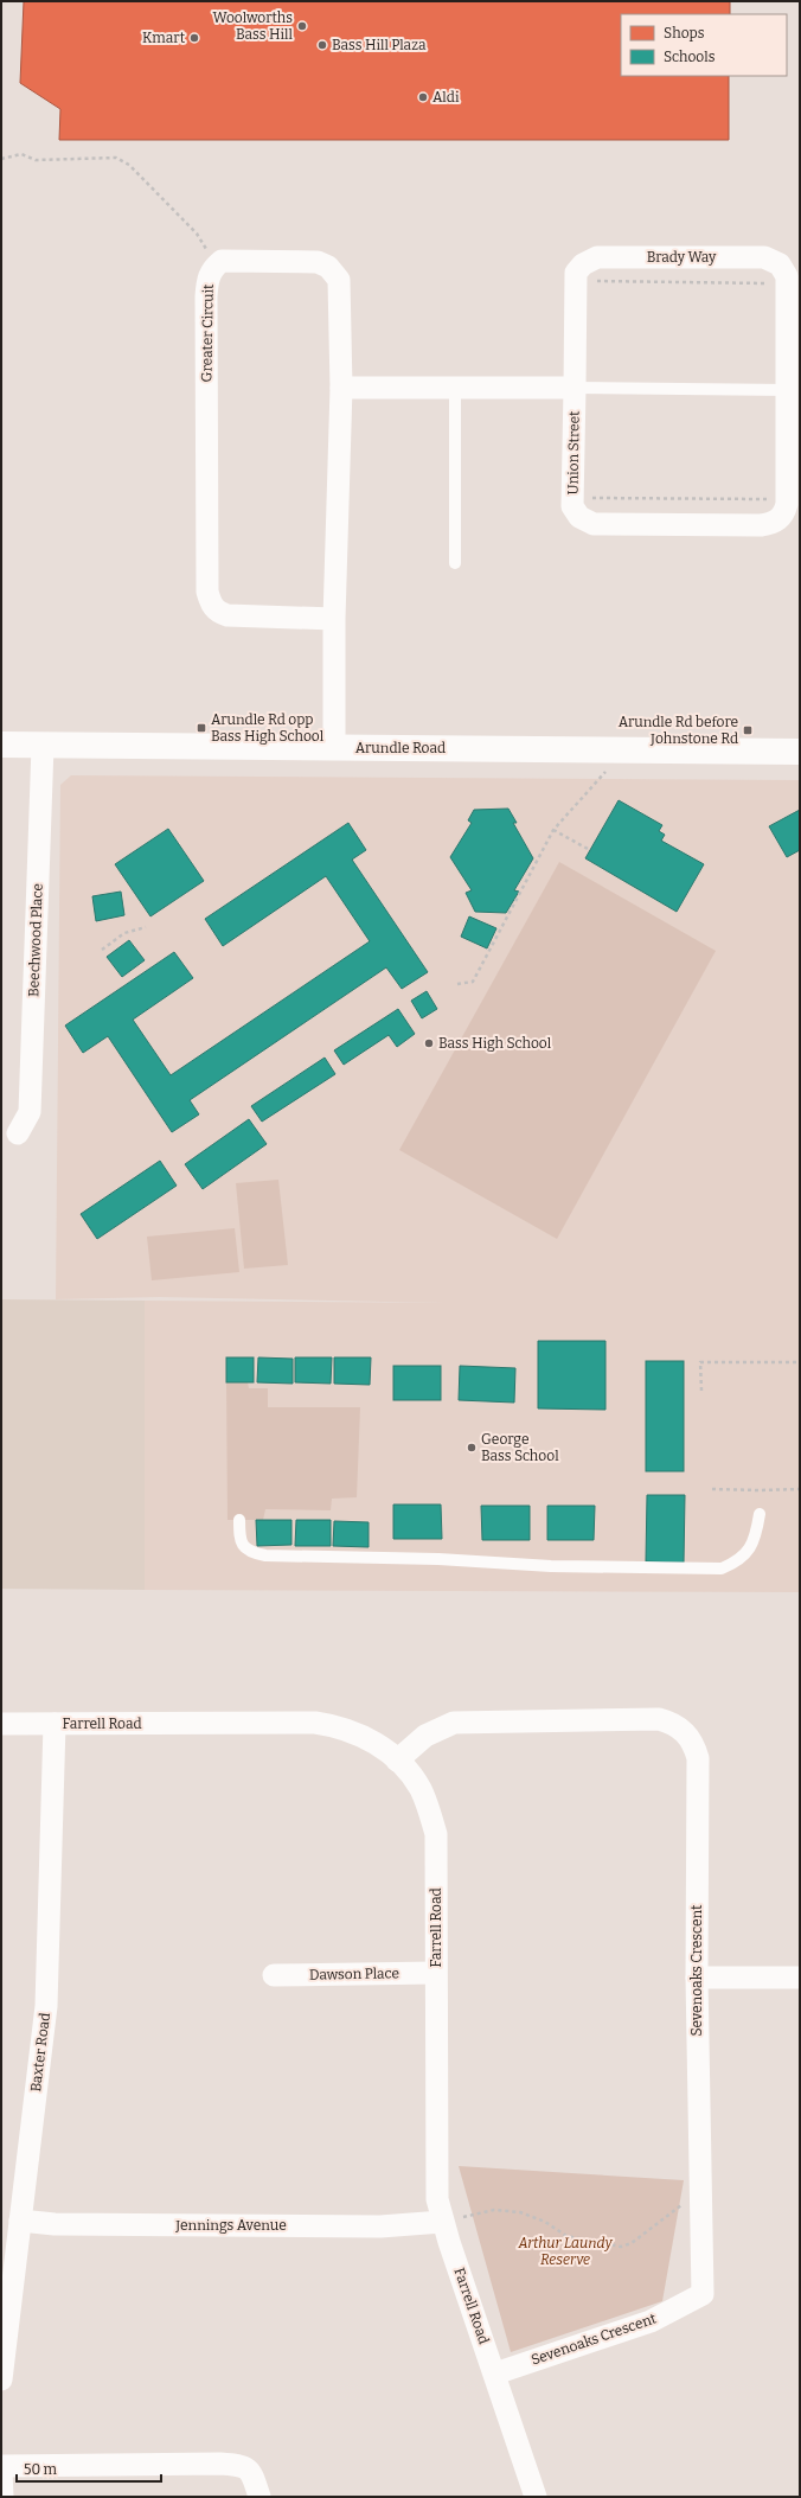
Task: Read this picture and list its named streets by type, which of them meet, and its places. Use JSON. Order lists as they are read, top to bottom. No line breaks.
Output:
{"streets":{"street":["Brady Way","Greater Circuit","Union Street","Arundle Road","Beechwood Place","Farrell Road","Sevenoaks Crescent","Dawson Place","Baxter Road","Jennings Avenue"]},"crossings":[["Brady Way","Union Street"],["Greater Circuit","Arundle Road"],["Arundle Road","Beechwood Place"],["Farrell Road","Sevenoaks Crescent"],["Farrell Road","Dawson Place"],["Farrell Road","Baxter Road"],["Farrell Road","Jennings Avenue"],["Baxter Road","Jennings Avenue"]],"parks":["Arthur Laundy Reserve"],"places":{"other":["Woolworths Bass Hill","Kmart","Bass Hill Plaza","Aldi","Bass High School","George Bass School"],"transit":["Arundle Rd opp Bass High School","Arundle Rd before Johnstone Rd"]},"legend":["Shops","Schools"],"scale_bar":"50 m"}
